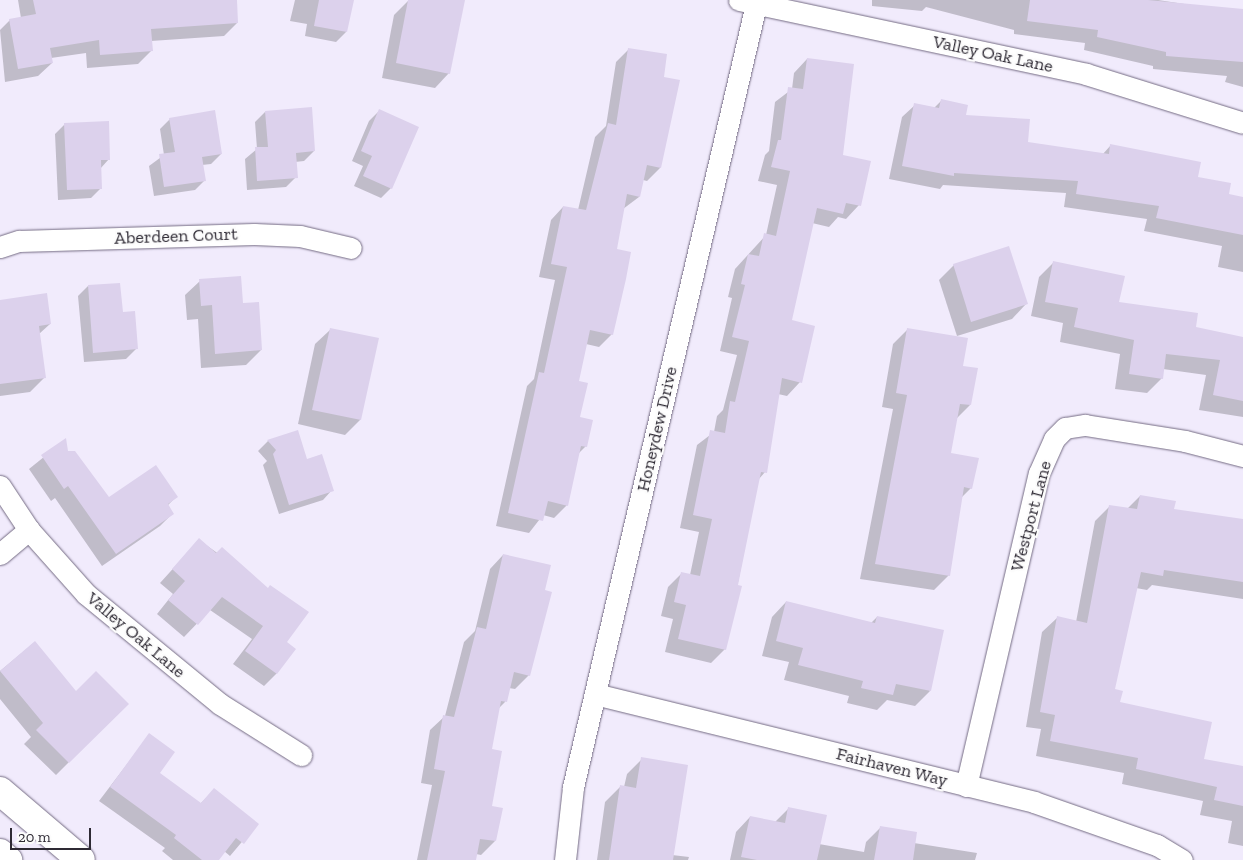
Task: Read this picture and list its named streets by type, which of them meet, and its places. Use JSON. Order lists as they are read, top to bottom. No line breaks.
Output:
{"streets":{"street":["Valley Oak Lane","Aberdeen Court","Honeydew Drive","Westport Lane","Fairhaven Way"]},"crossings":[["Valley Oak Lane","Honeydew Drive"],["Honeydew Drive","Fairhaven Way"],["Westport Lane","Fairhaven Way"]],"scale_bar":"20 m"}
